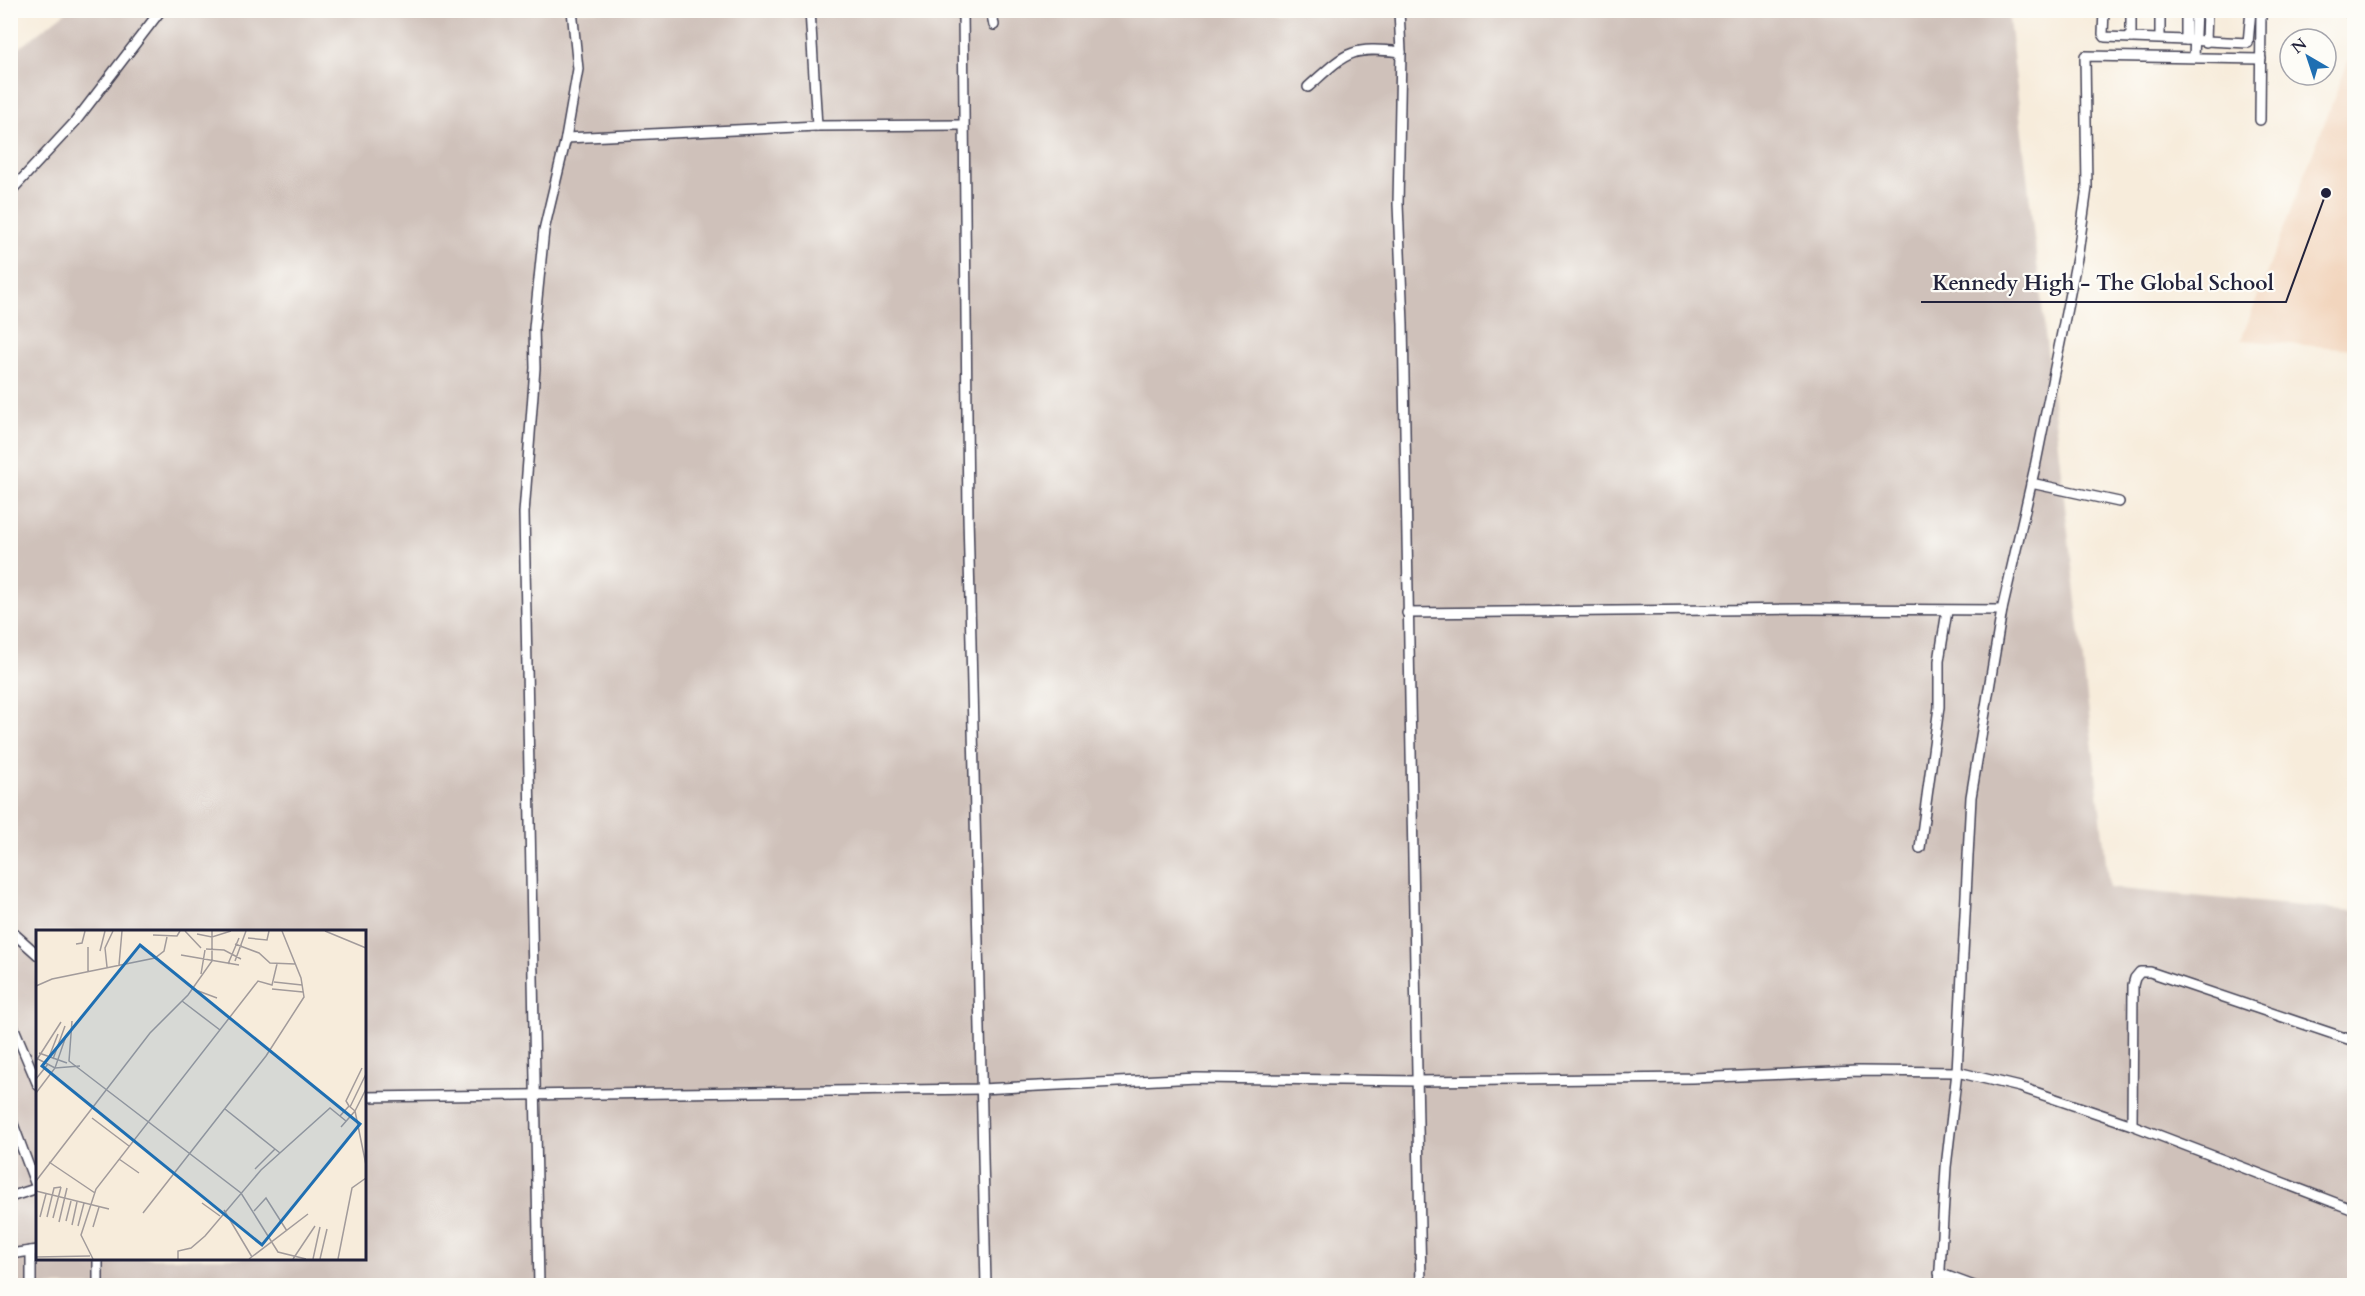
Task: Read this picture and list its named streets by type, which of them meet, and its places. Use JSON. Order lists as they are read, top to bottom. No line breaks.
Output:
{"places":["Kennedy High - The Global School"],"north":"top left"}
